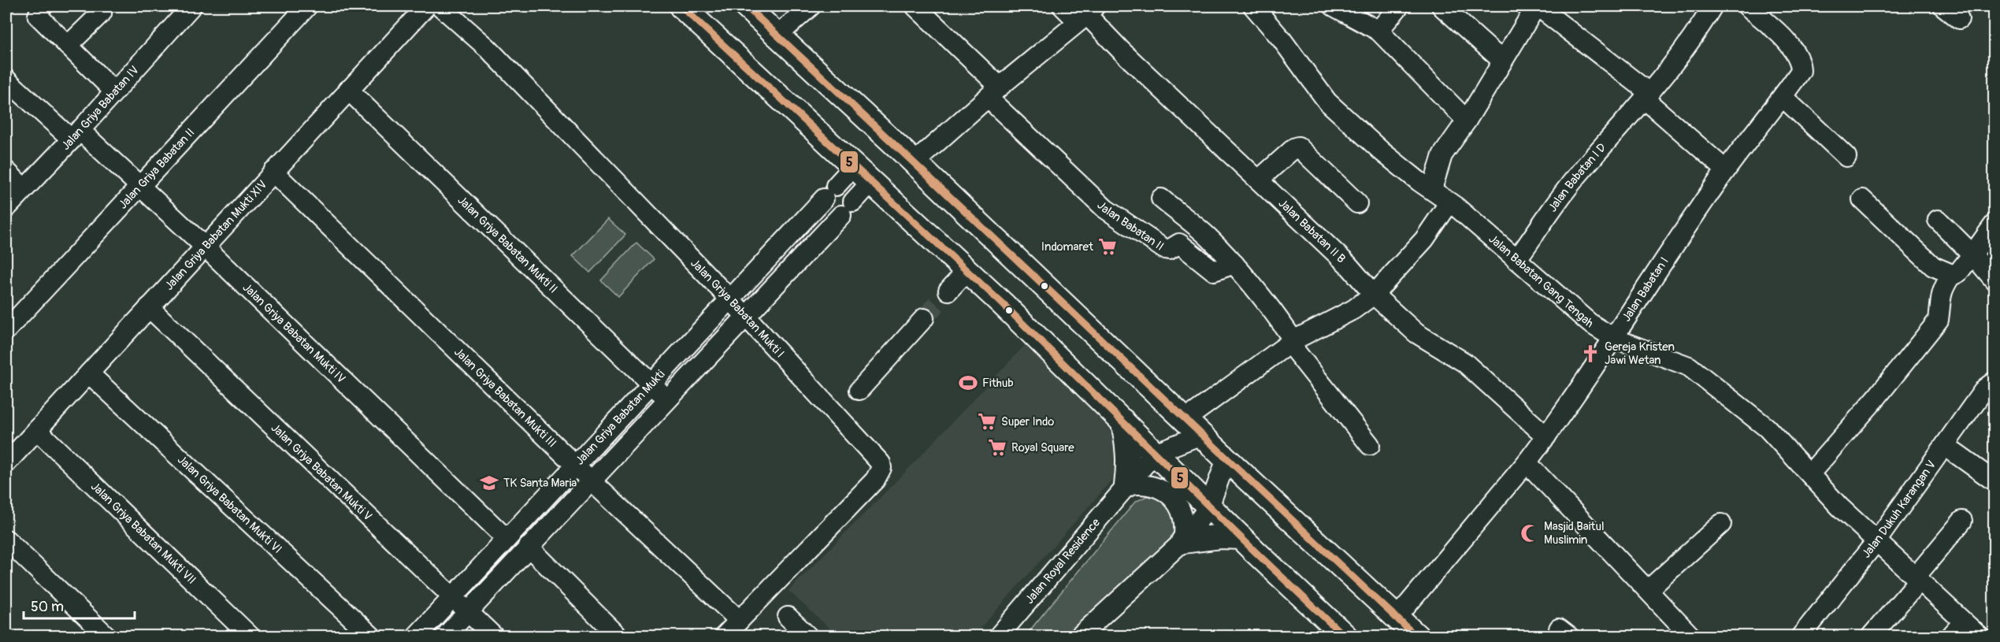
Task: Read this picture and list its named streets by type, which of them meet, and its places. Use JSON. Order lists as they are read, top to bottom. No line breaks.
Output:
{"streets":{"street":["Jalan Griya Babatan IV","Jalan Griya Babatan II","Jalan Babatan I D","Jalan Babatan II","Jalan Babatan II B","Jalan Griya Babatan Mukti XIV","Jalan Griya Babatan Mukti II","Jalan Babatan Gang Tengah","Jalan Babatan I","Jalan Griya Babatan Mukti I","Jalan Griya Babatan Mukti IV","Jalan Griya Babatan Mukti III","Jalan Griya Babatan Mukti","Jalan Griya Babatan Mukti V","Jalan Griya Babatan Mukti VI","Jalan Dukuh Karangan V","Jalan Griya Babatan Mukti VII","Jalan Royal Residence"]},"crossings":[["Jalan Griya Babatan IV","Jalan Griya Babatan Mukti IV"],["Jalan Griya Babatan II","Jalan Griya Babatan Mukti IV"],["Jalan Babatan I D","Jalan Babatan Gang Tengah"],["Jalan Babatan II B","Jalan Babatan I"],["Jalan Babatan II B","Jalan Royal Residence"],["Jalan Griya Babatan Mukti XIV","Jalan Griya Babatan Mukti II"],["Jalan Griya Babatan Mukti XIV","Jalan Griya Babatan Mukti IV"],["Jalan Griya Babatan Mukti XIV","Jalan Griya Babatan Mukti III"],["Jalan Griya Babatan Mukti XIV","Jalan Griya Babatan Mukti V"],["Jalan Griya Babatan Mukti XIV","Jalan Griya Babatan Mukti VI"],["Jalan Griya Babatan Mukti XIV","Jalan Griya Babatan Mukti VII"],["Jalan Griya Babatan Mukti II","Jalan Griya Babatan Mukti"],["Jalan Babatan Gang Tengah","Jalan Babatan I"],["Jalan Babatan Gang Tengah","Jalan Dukuh Karangan V"],["Jalan Babatan Gang Tengah","Jalan Royal Residence"],["Jalan Griya Babatan Mukti I","Jalan Griya Babatan Mukti III"],["Jalan Griya Babatan Mukti I","Jalan Griya Babatan Mukti"],["Jalan Griya Babatan Mukti IV","Jalan Griya Babatan Mukti"],["Jalan Griya Babatan Mukti III","Jalan Griya Babatan Mukti"],["Jalan Griya Babatan Mukti","Jalan Griya Babatan Mukti V"]],"places":{"supermarket":["Indomaret","Super Indo","Royal Square"],"church":["Gereja Kristen Jawi Wetan"],"sports":["Fithub"],"school or university":["TK Santa Maria"],"mosque":["Masjid Baitul Muslimin"]},"lines":["transit line 5"],"scale_bar":"50 m"}
